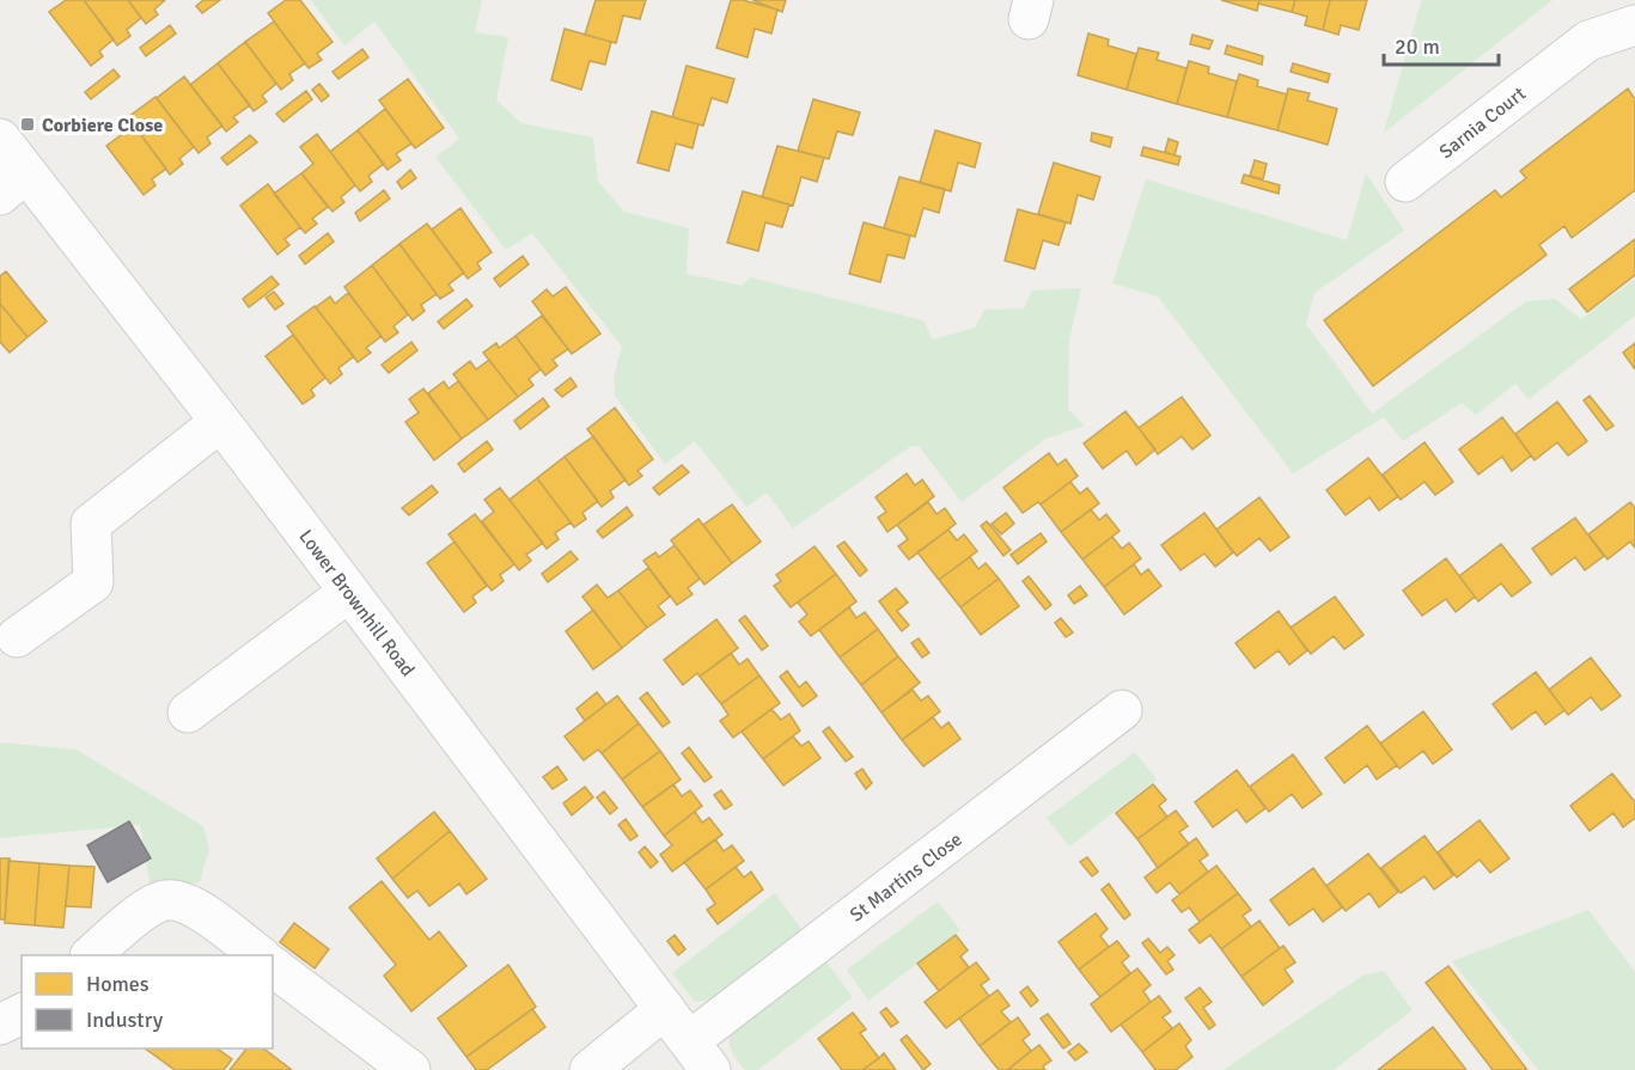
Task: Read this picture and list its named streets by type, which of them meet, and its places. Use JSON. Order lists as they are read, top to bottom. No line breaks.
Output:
{"streets":{"street":["Sarnia Court","Lower Brownhill Road","St Martins Close"]},"crossings":[["Lower Brownhill Road","St Martins Close"]],"places":{"transit":["Corbiere Close"]},"legend":["Homes","Industry"],"scale_bar":"20 m"}
